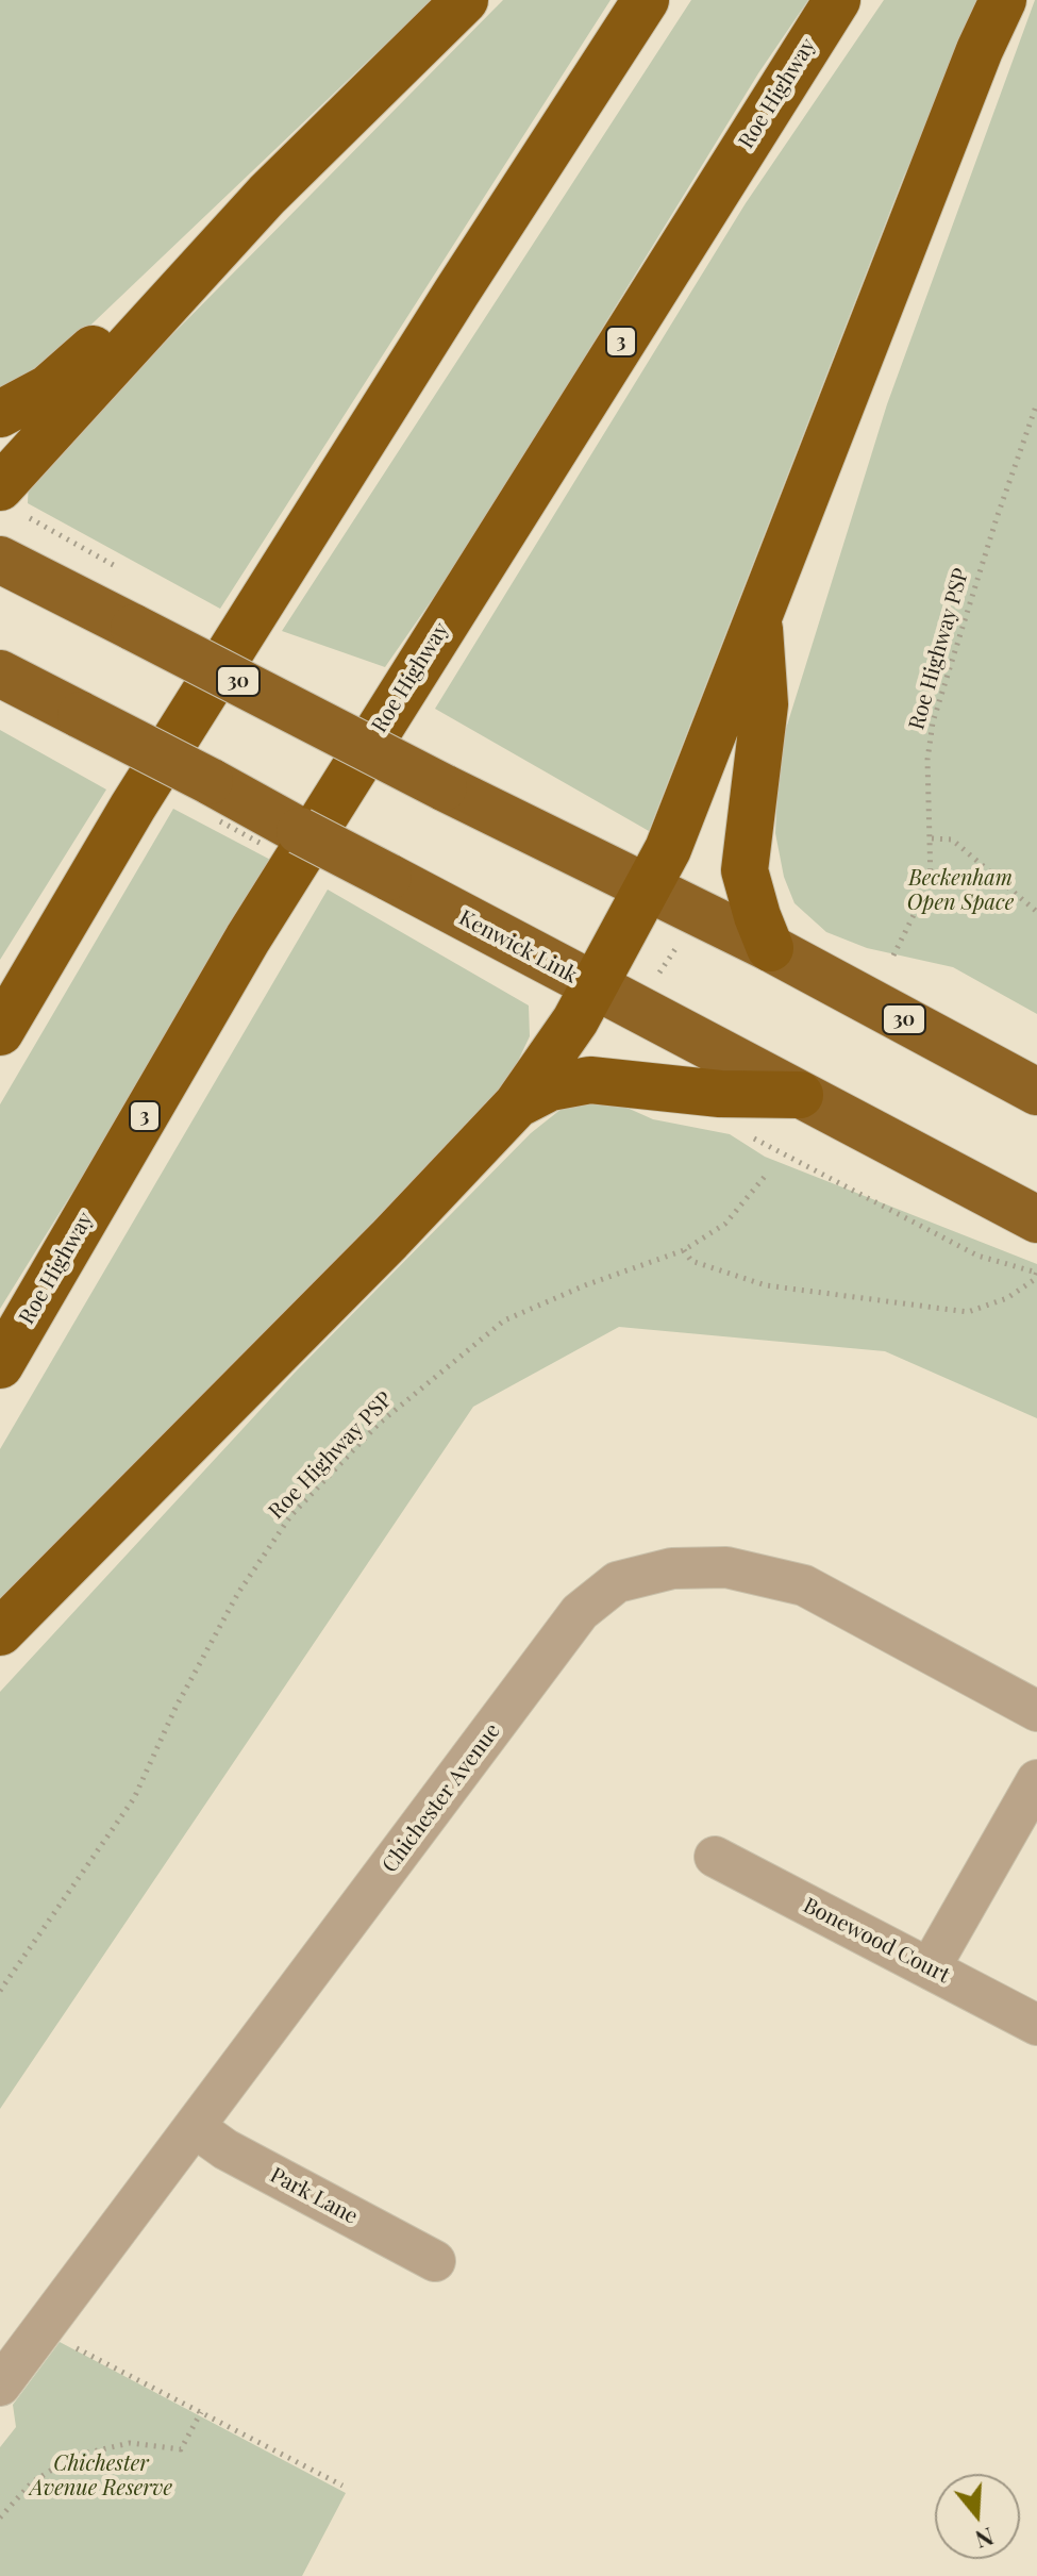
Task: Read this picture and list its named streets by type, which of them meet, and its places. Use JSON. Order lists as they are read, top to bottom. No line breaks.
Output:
{"streets":{"highway":["Roe Highway","3","30","Kenwick Link"],"street":["Chichester Avenue","Bonewood Court","Park Lane"],"path":["Roe Highway PSP"]},"crossings":[["Chichester Avenue","Park Lane"]],"parks":["Beckenham Open Space","Chichester Avenue Reserve"],"north":"bottom"}
